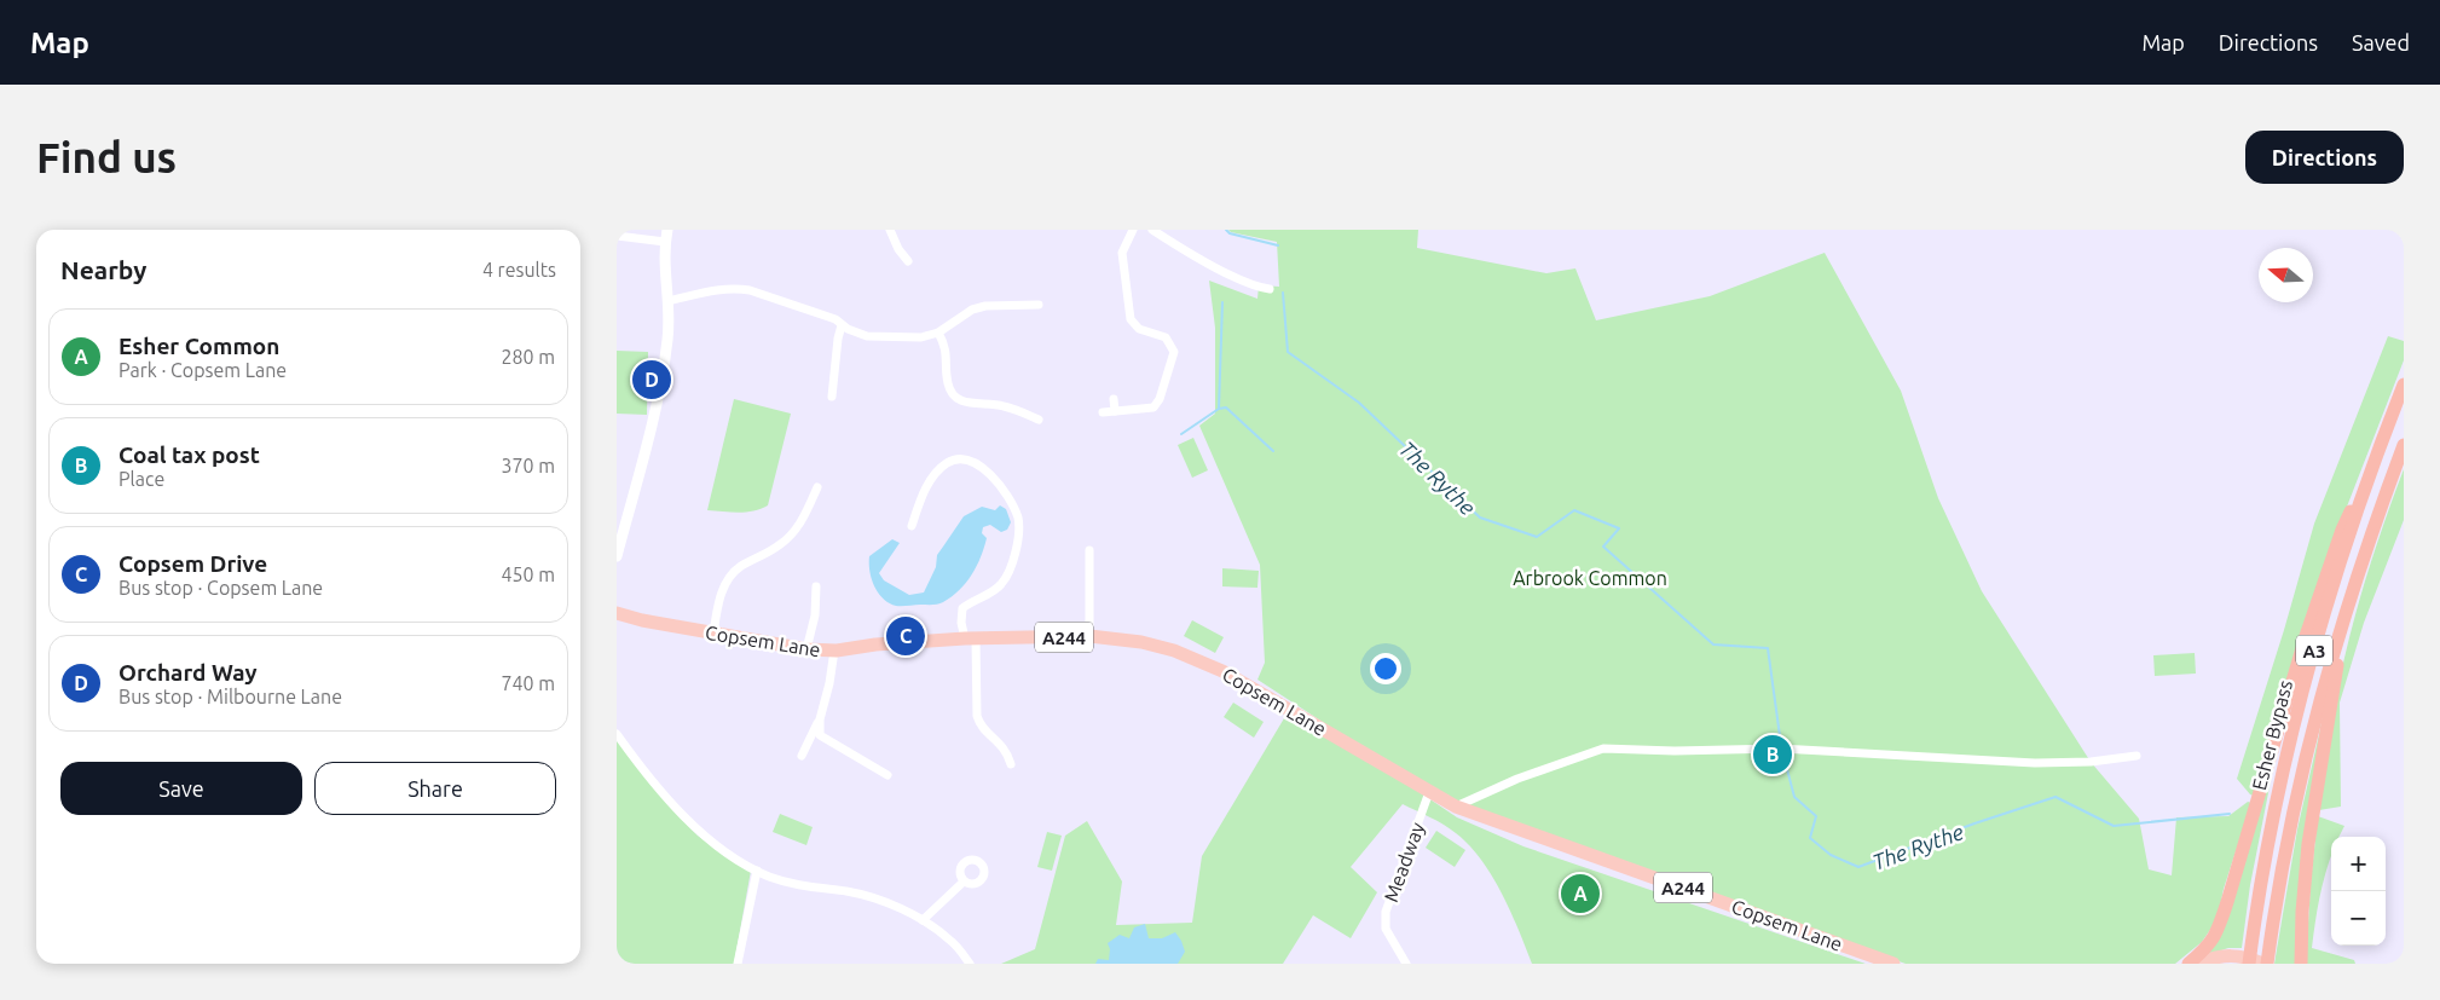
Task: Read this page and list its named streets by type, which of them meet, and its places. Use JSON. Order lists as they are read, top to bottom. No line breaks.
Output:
{"streets":{"highway":["A3","Esher Bypass"],"main road":["A244","Copsem Lane"],"street":["Meadway"]},"crossings":[["Copsem Lane","Meadway"]],"water":["The Rythe"],"parks":["Arbrook Common"],"north":"left","page":{"header":"Map","nav":["Map","Directions","Saved"],"buttons":["Directions",["Save","Share"]],"title":"Find us","heading":["Nearby","4 results"],"list":[{"mark":"A","name":"Esher Common","note":"Park · Copsem Lane","value":"280 m"},{"mark":"B","name":"Coal tax post","note":"Place","value":"370 m"},{"mark":"C","name":"Copsem Drive","note":"Bus stop · Copsem Lane","value":"450 m"},{"mark":"D","name":"Orchard Way","note":"Bus stop · Milbourne Lane","value":"740 m"}],"pins":["D","C","B","A"],"map_buttons":["+","−"]}}
